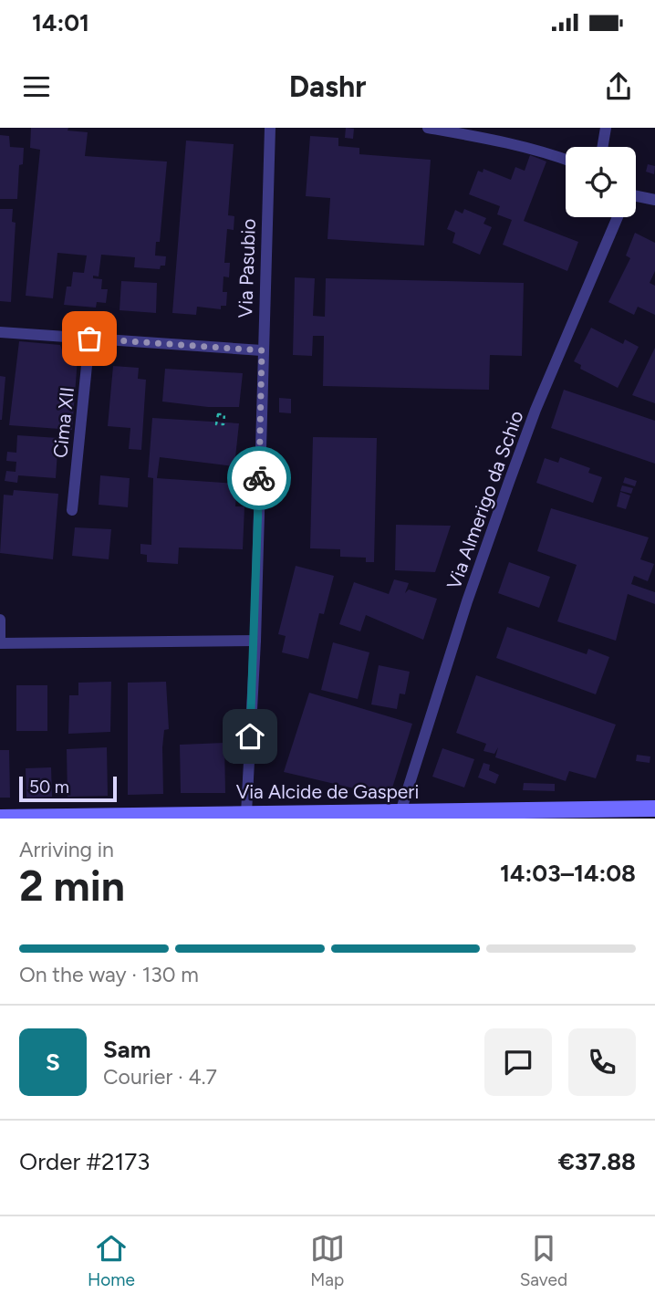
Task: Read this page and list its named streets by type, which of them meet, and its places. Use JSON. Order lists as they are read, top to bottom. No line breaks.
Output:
{"streets":{"street":["Via Pasubio","Cima XII","Via Almerigo da Schio","Via Alcide de Gasperi"]},"crossings":[["Via Pasubio","Via Alcide de Gasperi"],["Via Almerigo da Schio","Via Alcide de Gasperi"]],"scale_bar":"50 m","page":{"status":"14:01","header":"Dashr","scale":"50 m","heading":["2 min","Arriving in","14:03–14:08"],"panel":["Sam","Courier · 4.7","Order #2173","€37.88"],"bar":"On the way · 130 m","round":"S","tabs":["Home","Map","Saved"]}}
